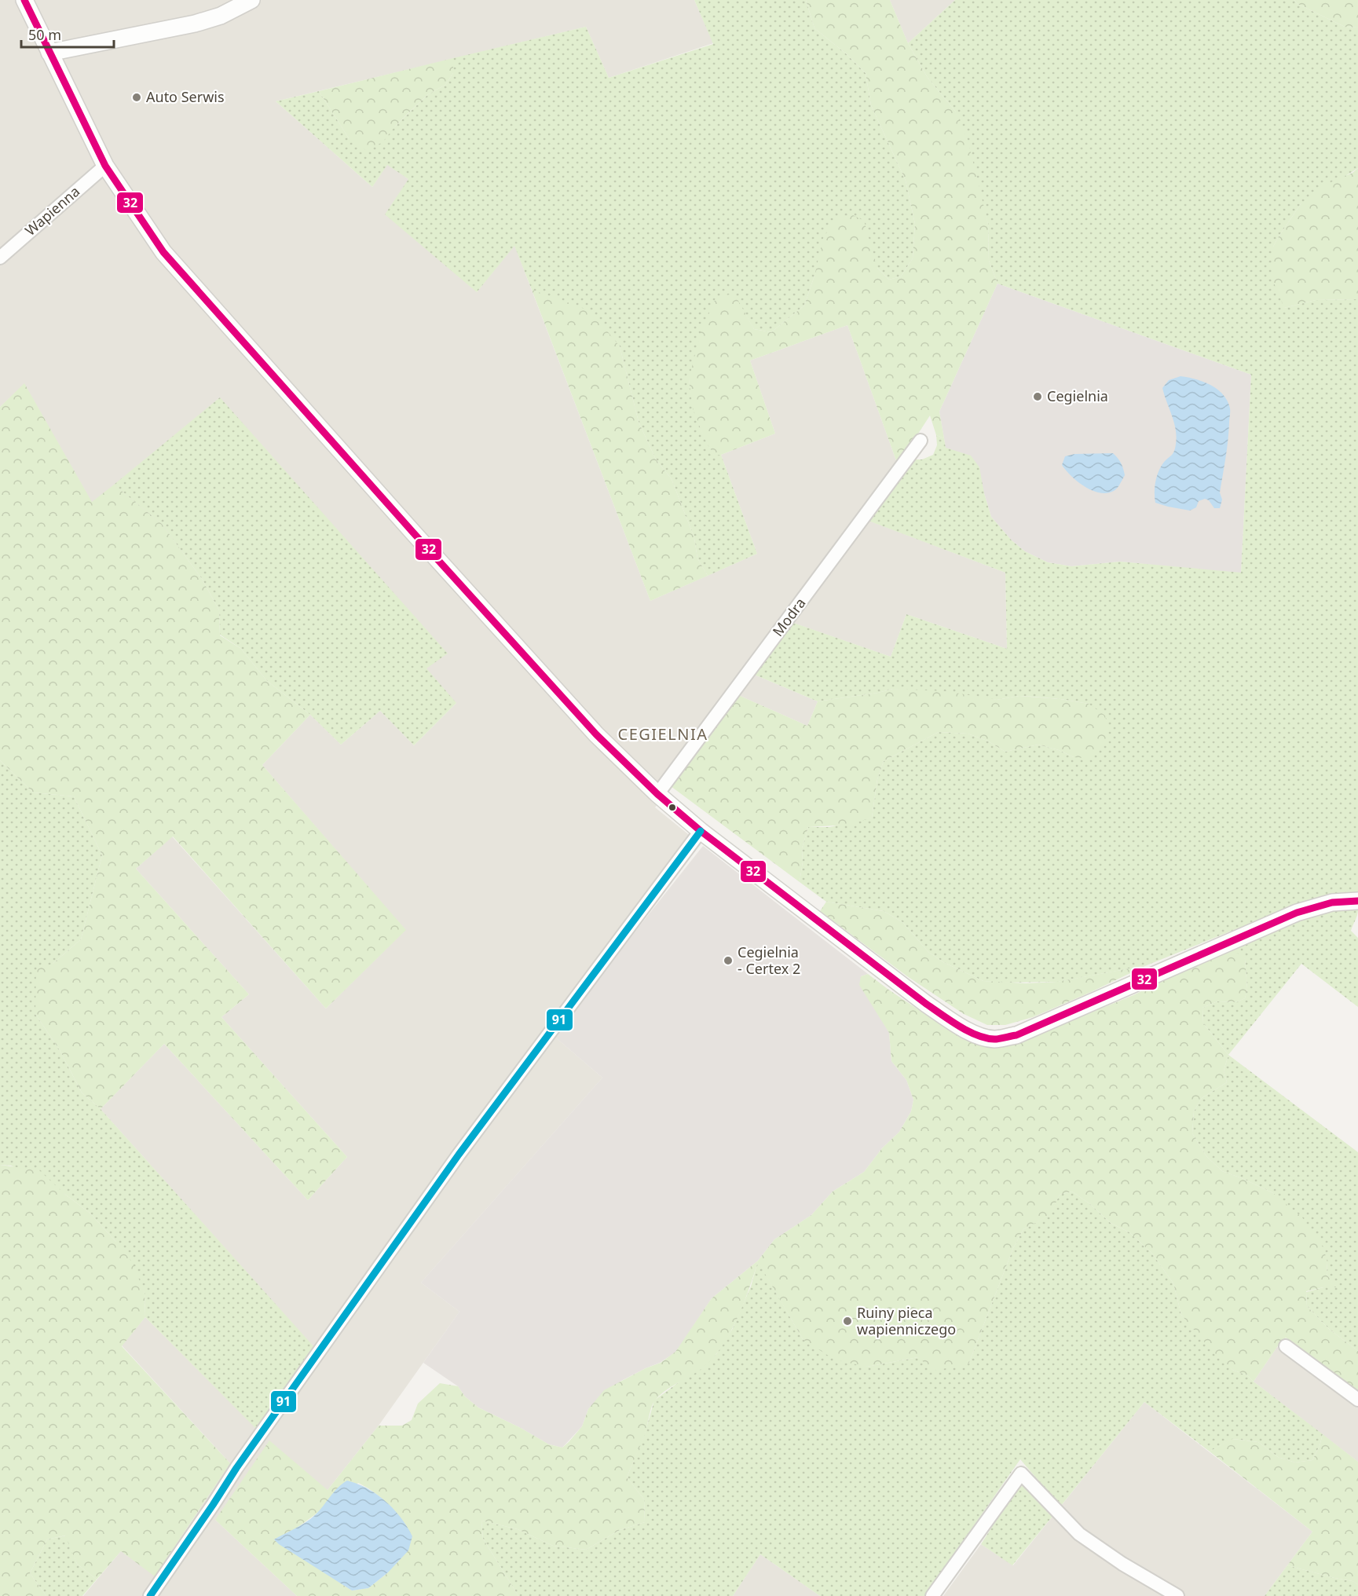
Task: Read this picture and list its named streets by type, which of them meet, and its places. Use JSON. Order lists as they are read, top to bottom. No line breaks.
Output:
{"streets":{"street":["Wapienna","Modra"]},"districts":["CEGIELNIA"],"places":["Auto Serwis","Cegielnia","Cegielnia - Certex 2","Ruiny pieca wapienniczego"],"lines":["transit line 32","transit line 91"],"scale_bar":"50 m"}
